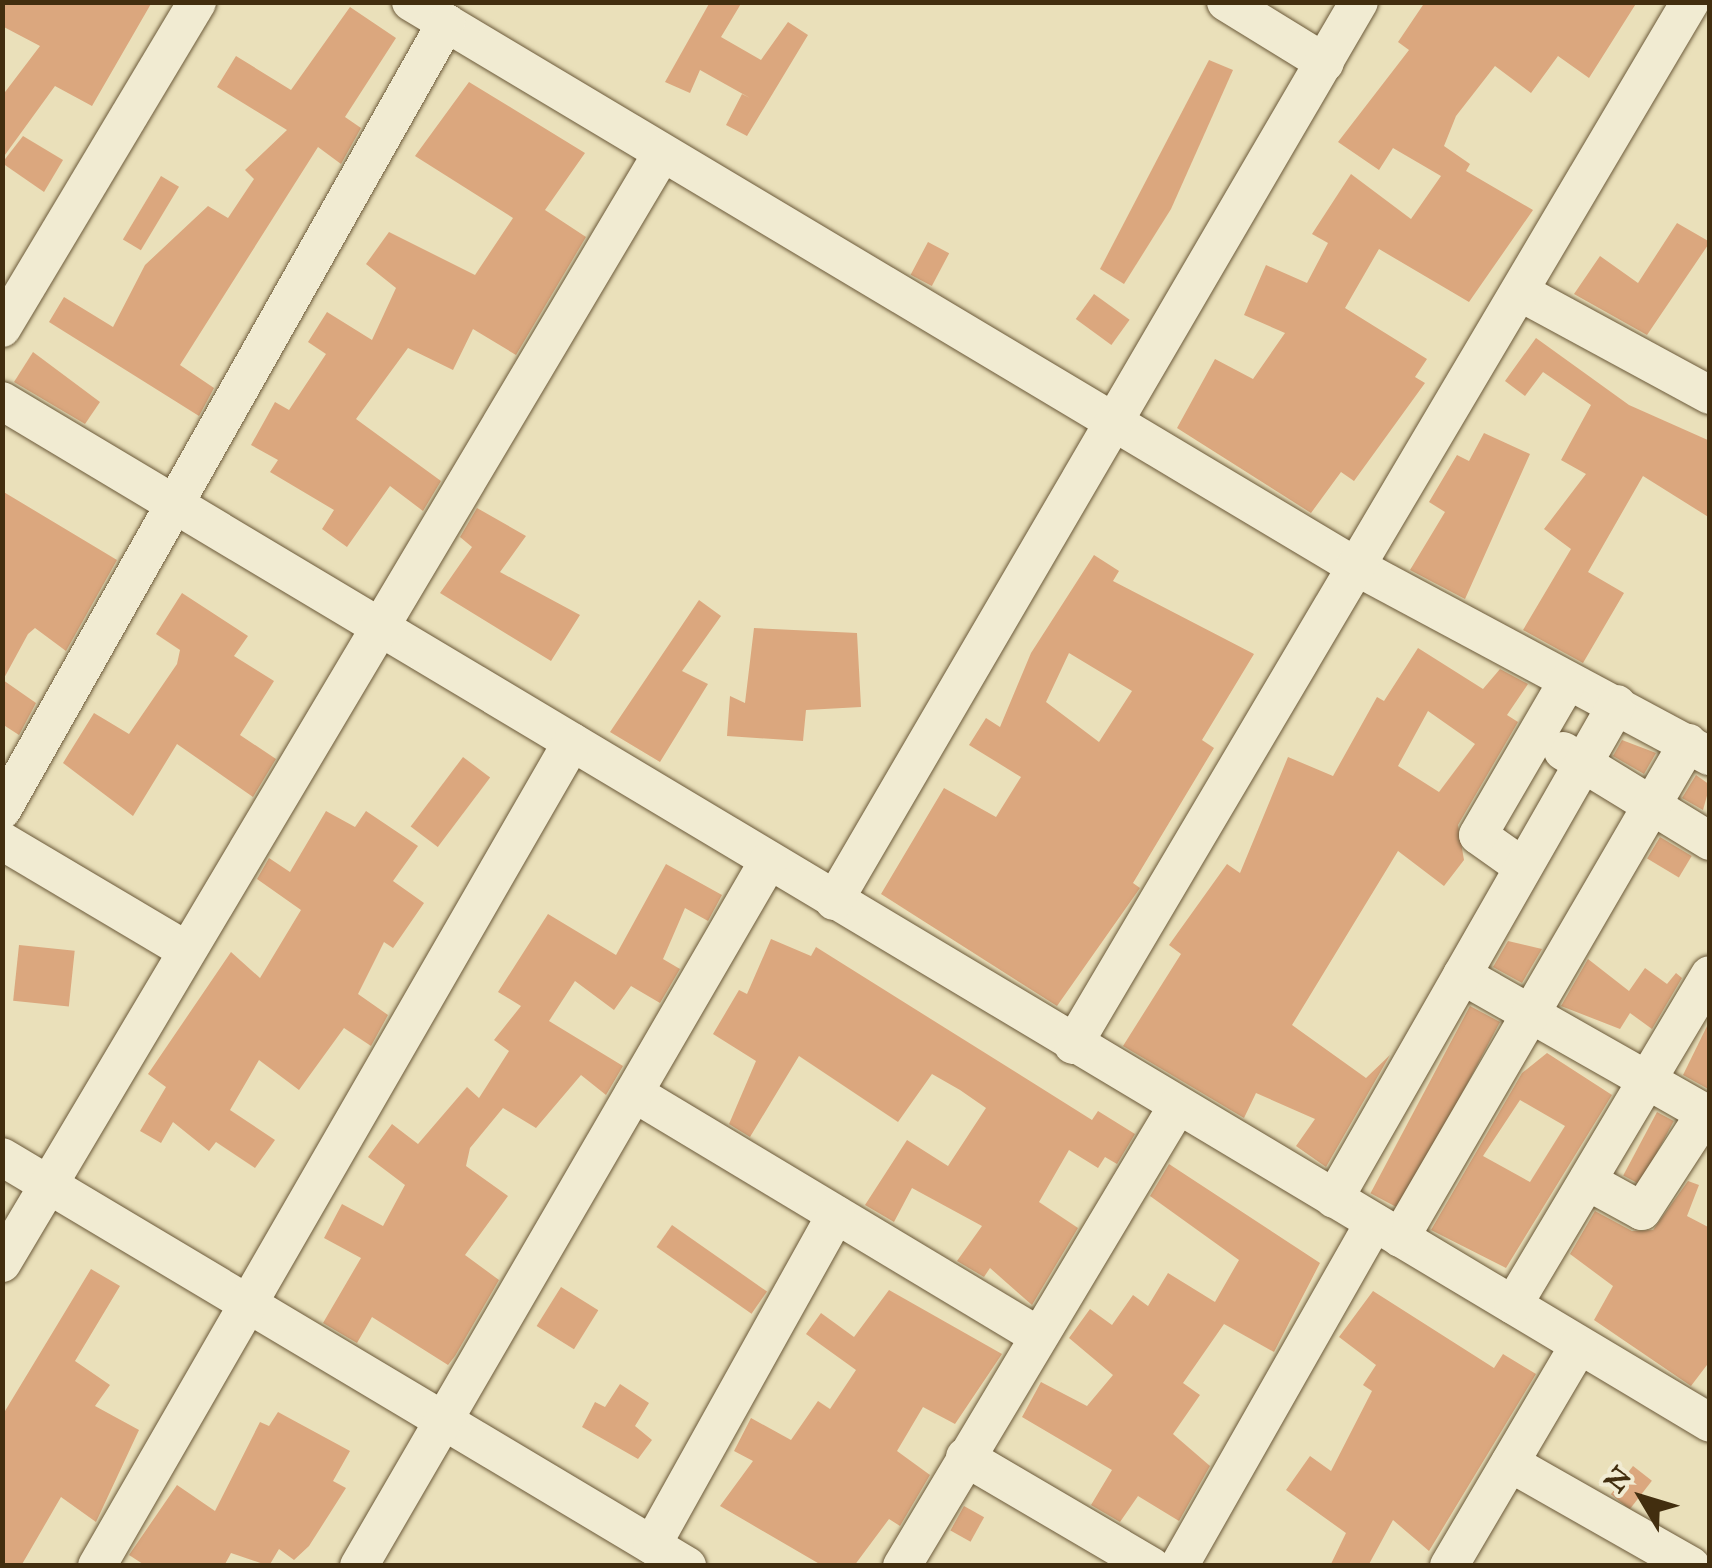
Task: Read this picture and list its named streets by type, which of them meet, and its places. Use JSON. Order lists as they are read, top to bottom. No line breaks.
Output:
{"north":"top left"}
